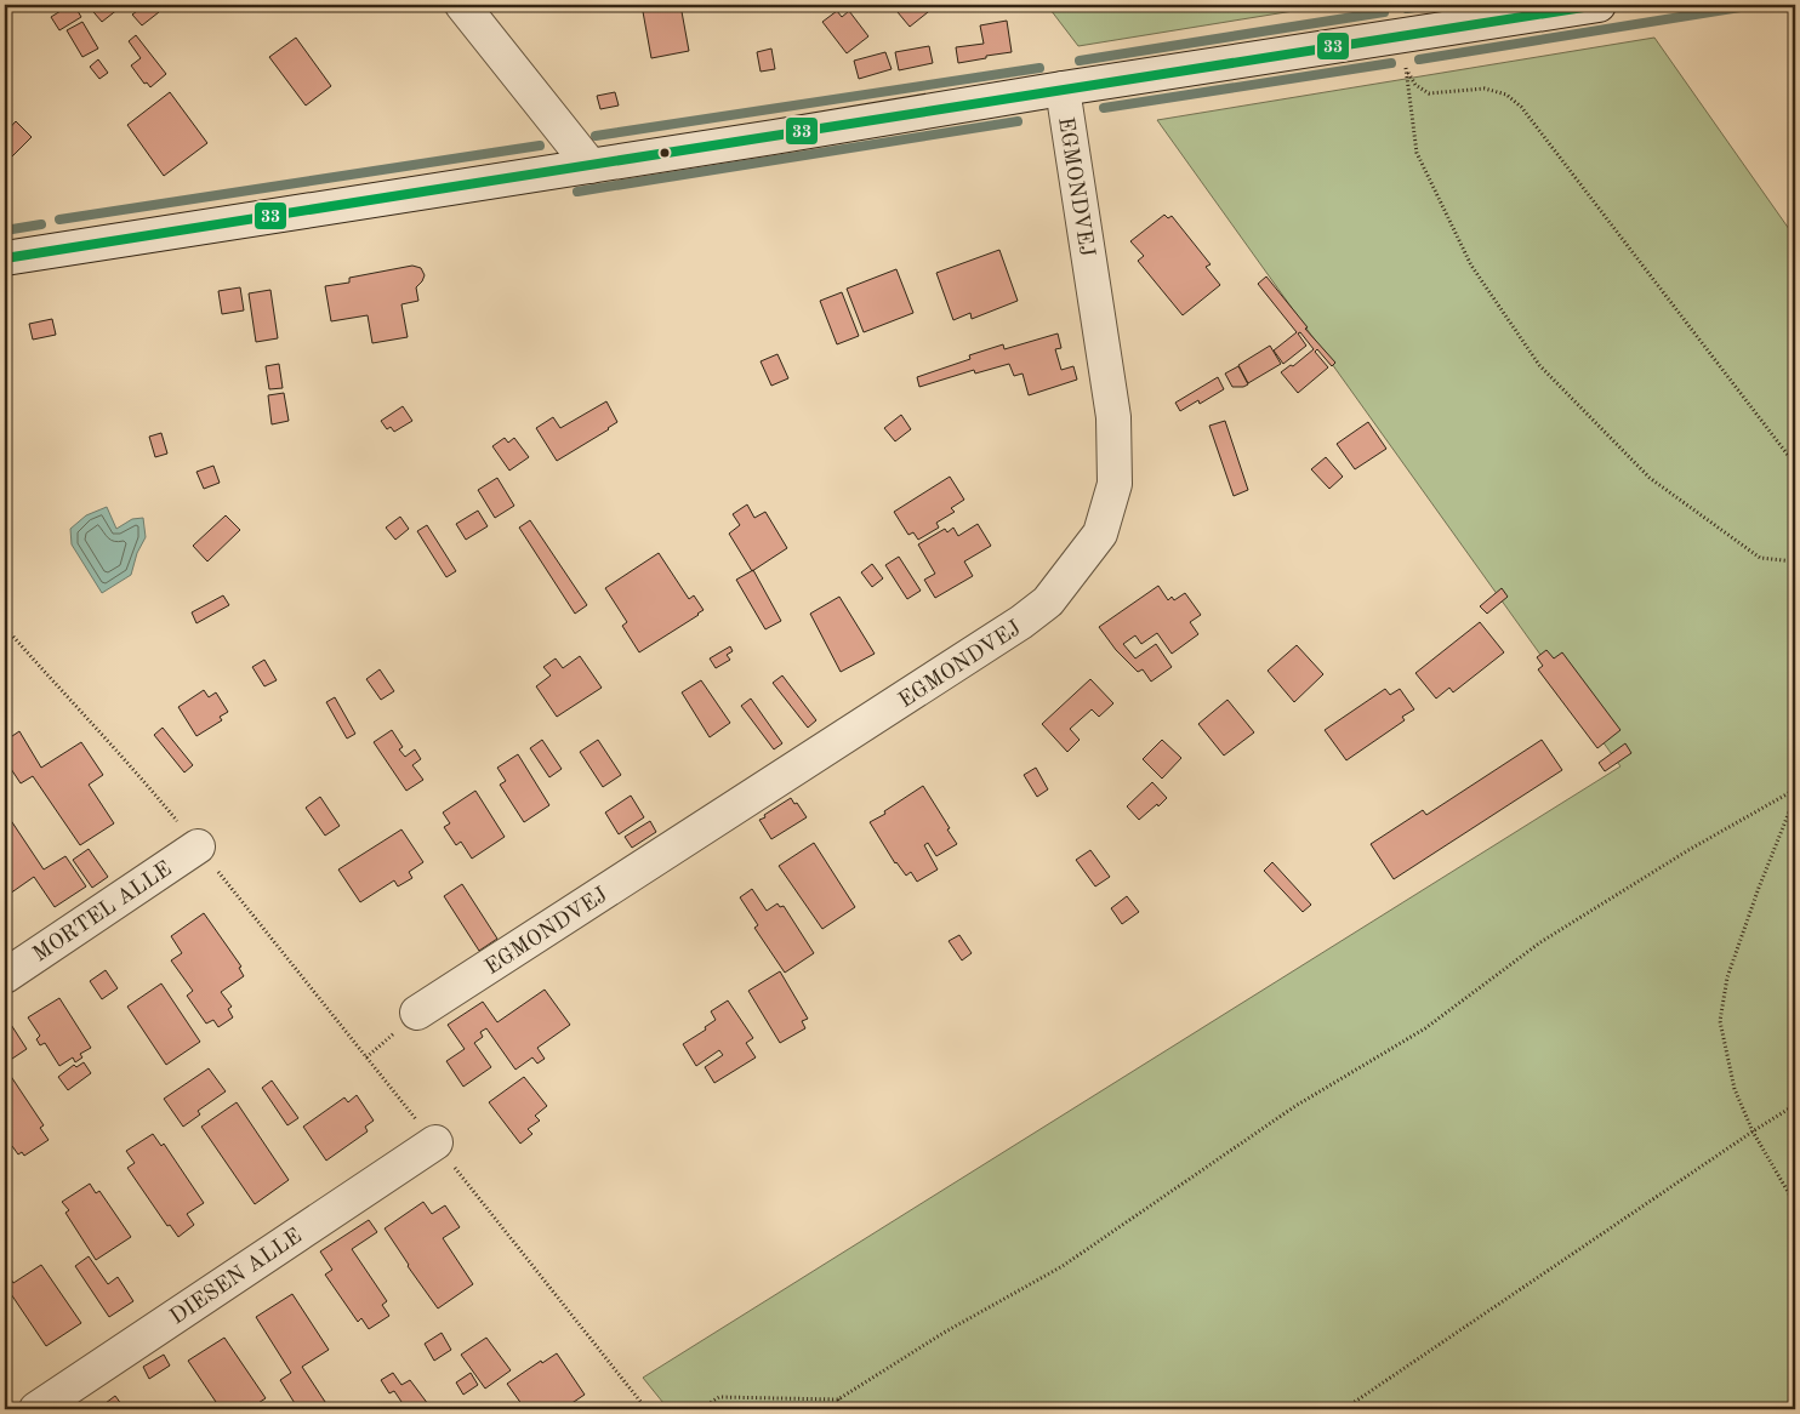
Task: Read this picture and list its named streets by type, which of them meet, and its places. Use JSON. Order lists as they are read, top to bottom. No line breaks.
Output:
{"streets":{"street":["EGMONDVEJ","MORTEL ALLE","DIESEN ALLE"]},"lines":["transit line 33"]}
